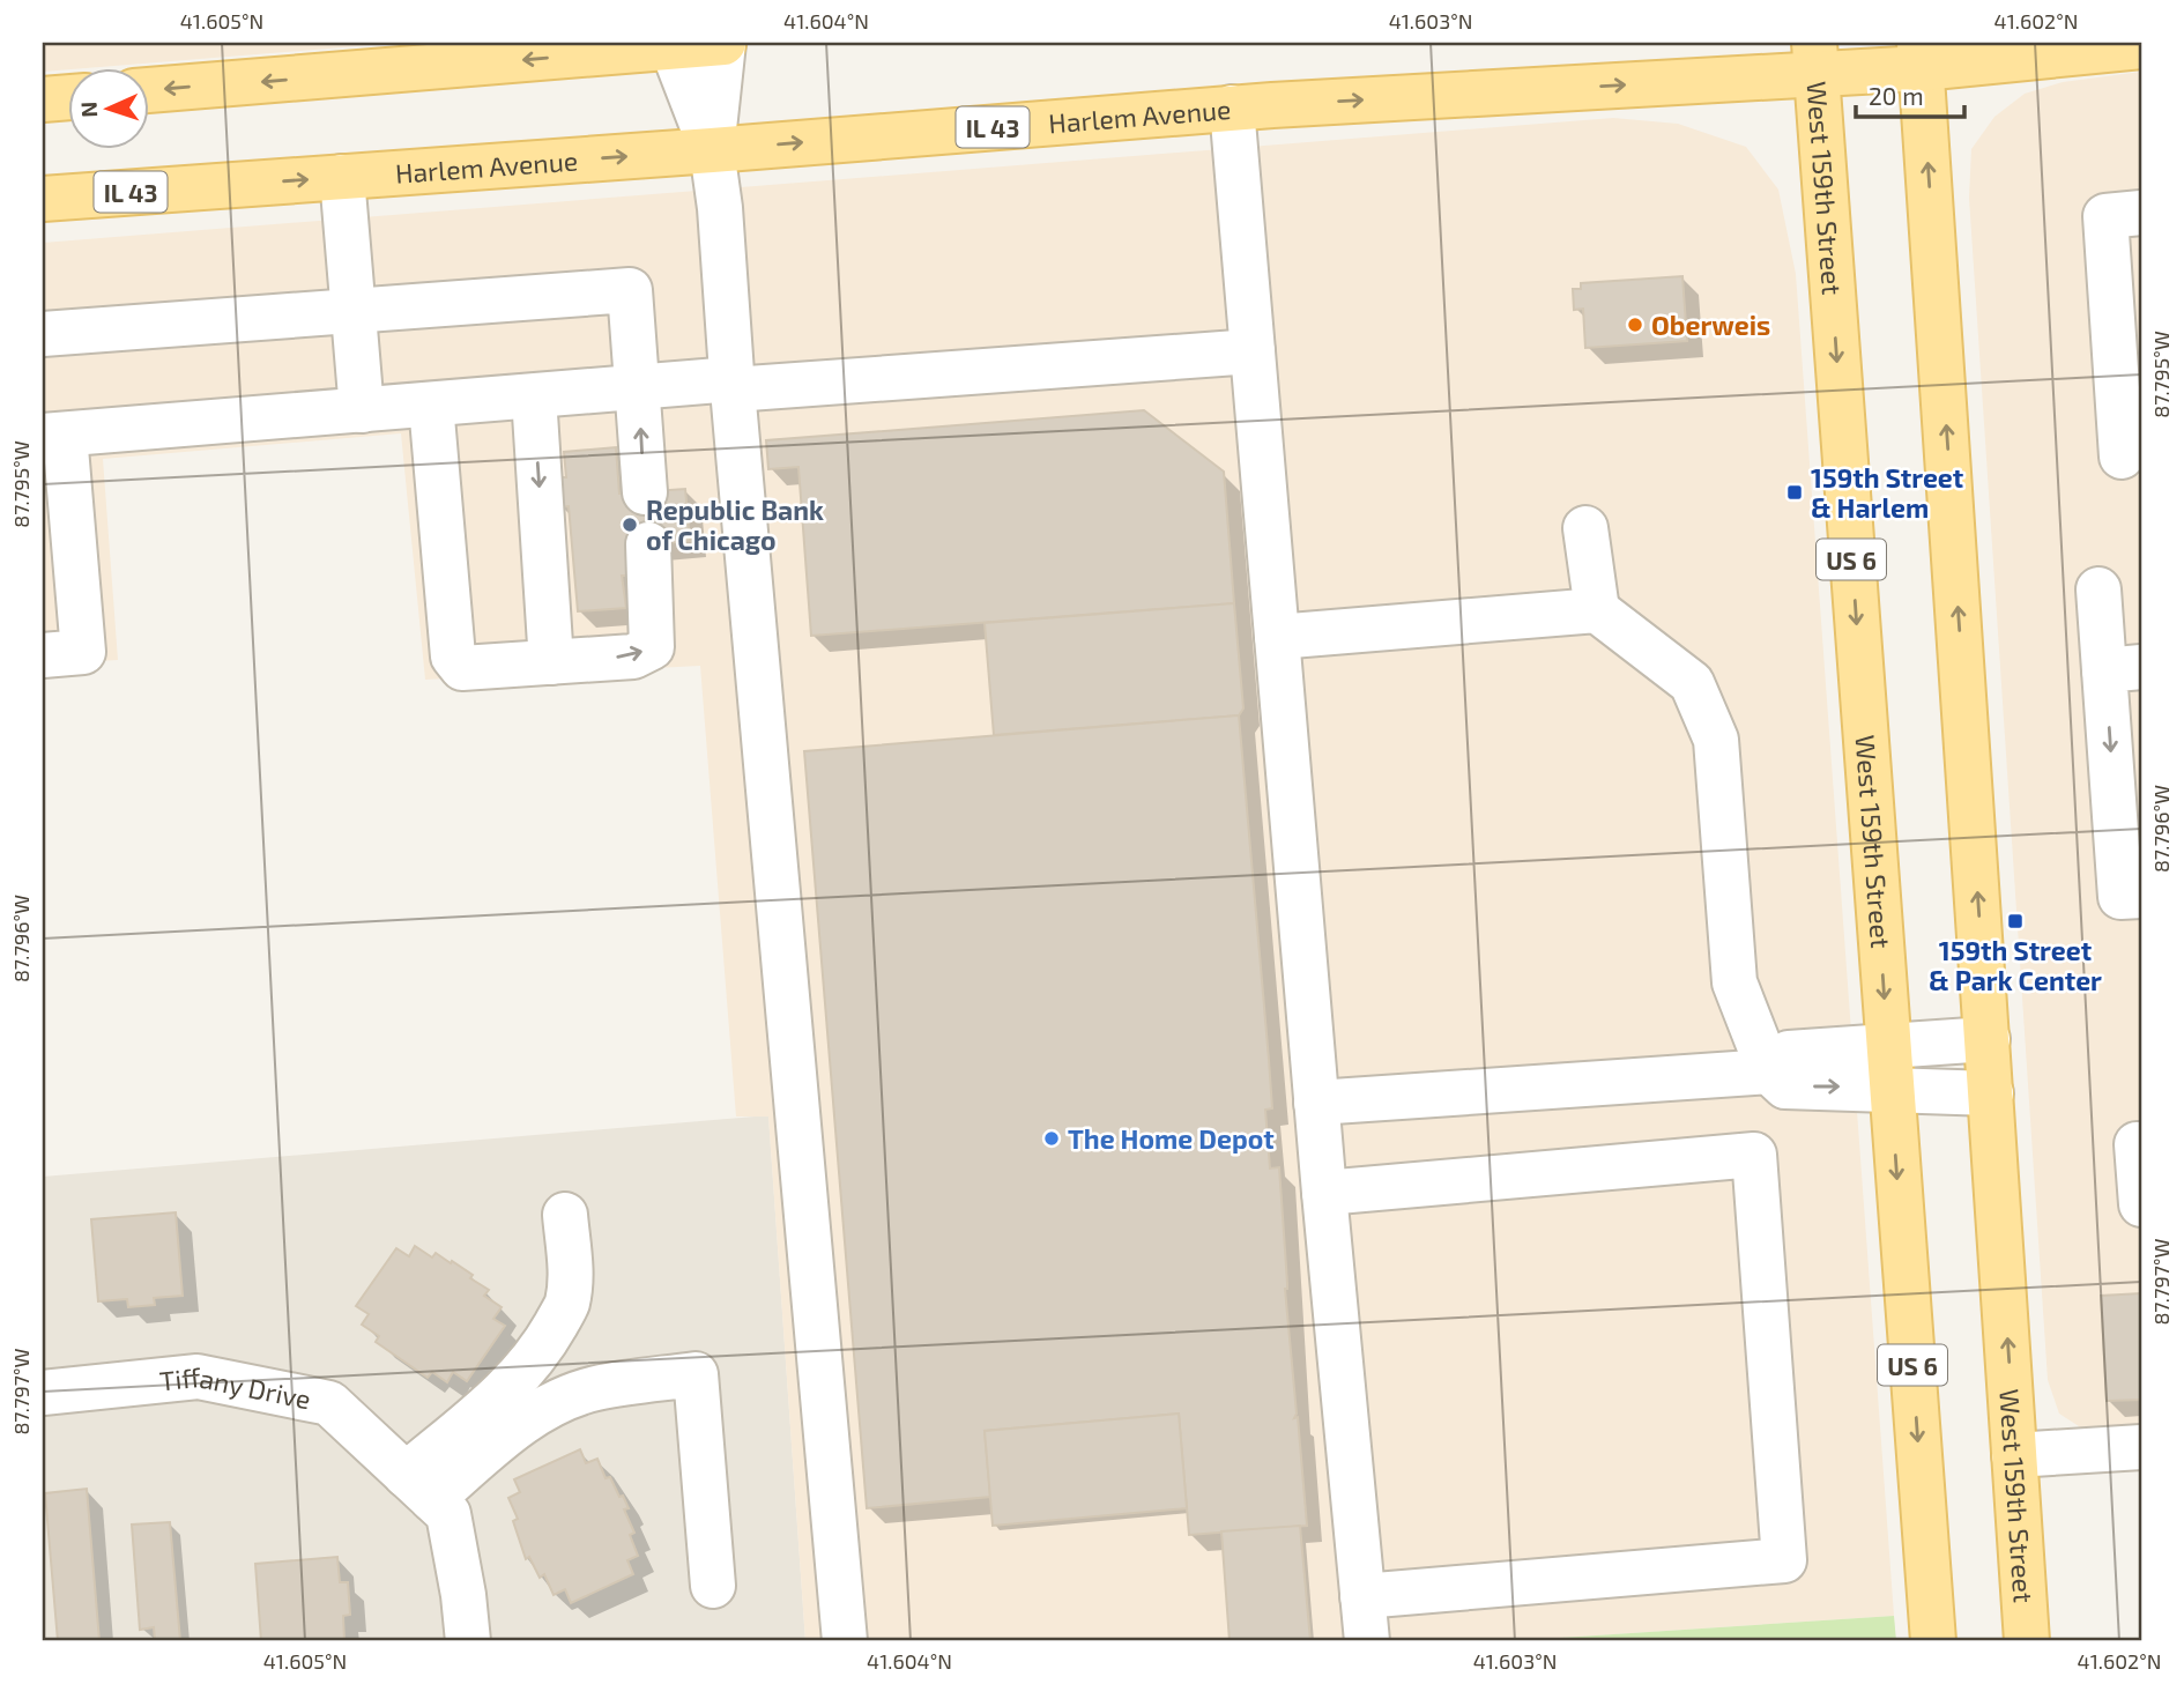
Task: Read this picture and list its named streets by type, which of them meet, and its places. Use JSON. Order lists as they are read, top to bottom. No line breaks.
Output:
{"streets":{"main road":["Harlem Avenue","IL 43","West 159th Street","US 6"],"street":["Tiffany Drive"]},"crossings":[["Harlem Avenue","West 159th Street"]],"places":{"other":["Oberweis","Republic Bank of Chicago","The Home Depot"],"transit":["159th Street & Harlem","159th Street & Park Center"]},"scale_bar":"20 m","north":"left","coordinates":["41.605°N","41.604°N","41.603°N","41.602°N","87.795°W","87.796°W","87.797°W"]}
